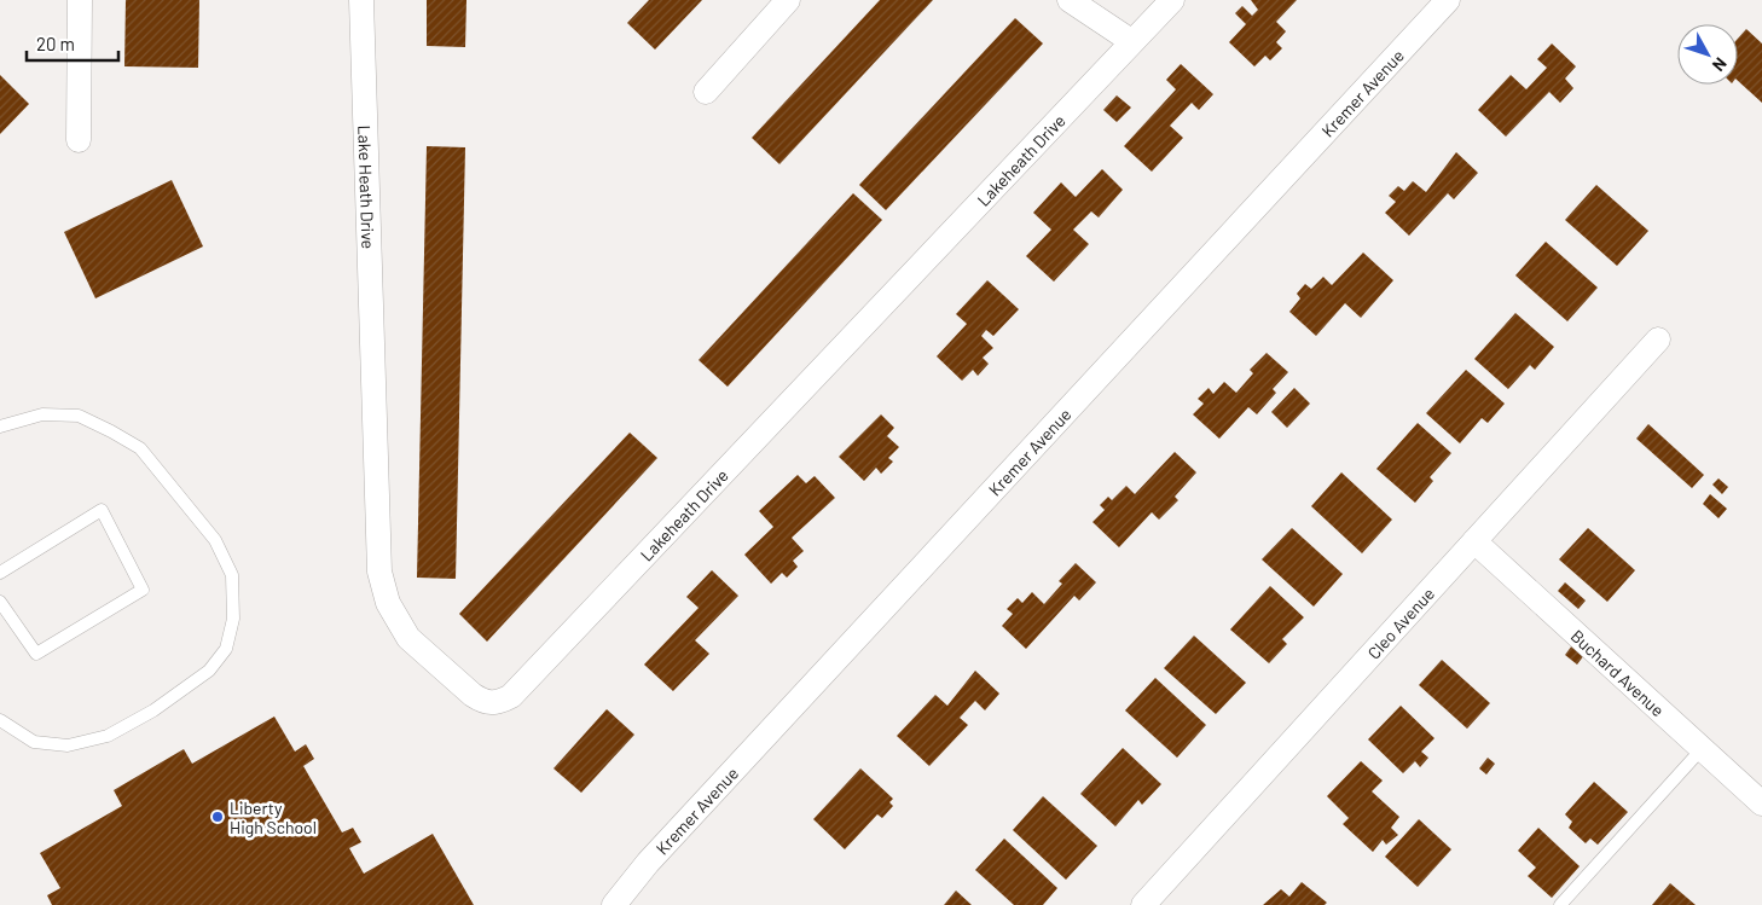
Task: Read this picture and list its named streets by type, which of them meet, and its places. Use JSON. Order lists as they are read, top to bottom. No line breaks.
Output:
{"streets":{"street":["Kremer Avenue","Lakeheath Drive","Lake Heath Drive","Cleo Avenue","Buchard Avenue"]},"crossings":[["Lakeheath Drive","Lake Heath Drive"],["Cleo Avenue","Buchard Avenue"]],"places":["Liberty High School"],"scale_bar":"20 m","north":"bottom right"}
